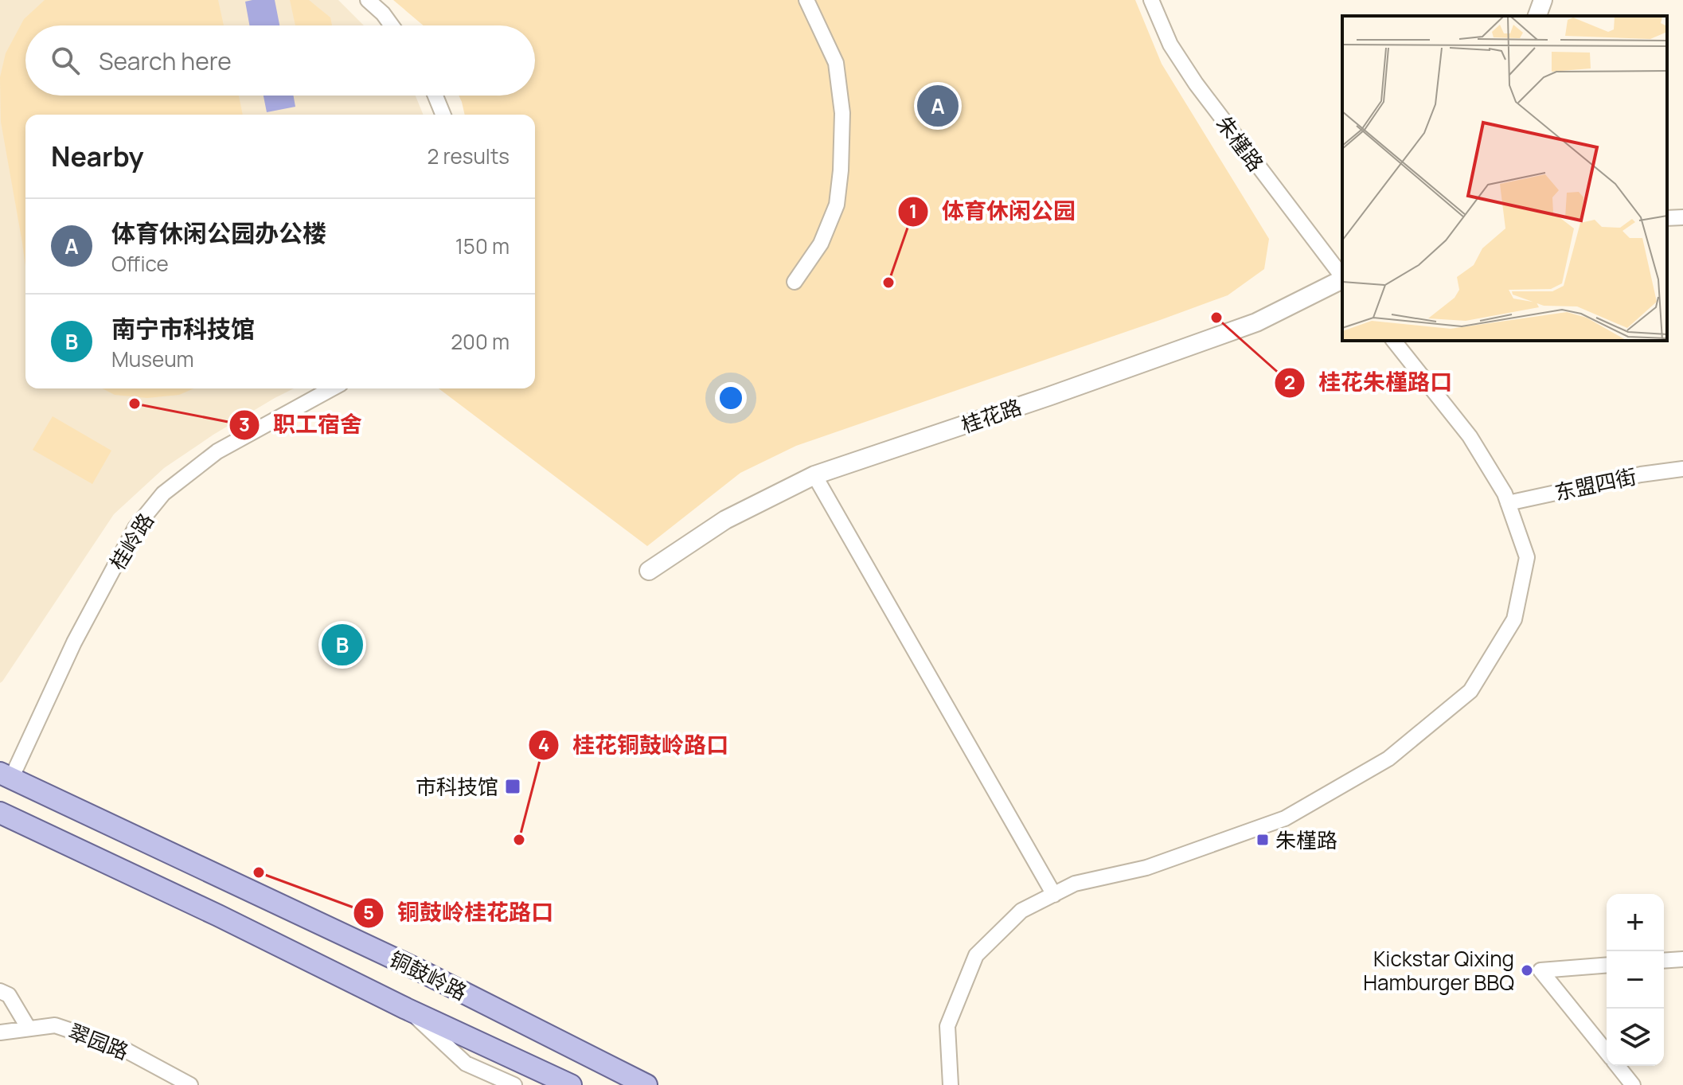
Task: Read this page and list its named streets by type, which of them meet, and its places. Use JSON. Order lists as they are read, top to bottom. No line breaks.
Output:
{"streets":{"main road":["铜鼓岭路"],"street":["朱槿路","桂花路","东盟四街","桂岭路","翠园路"]},"crossings":[["桂岭路","铜鼓岭路"]],"places":{"other":["体育休闲公园","桂花朱槿路口","职工宿舍","桂花铜鼓岭路口","铜鼓岭桂花路口","Kickstar Qixing Hamburger BBQ"],"transit":["市科技馆","朱槿路"]},"page":{"search":"Search here","pins":["A","B"],"heading":["Nearby","2 results"],"list":[{"mark":"A","name":"体育休闲公园办公楼","note":"Office","value":"150 m"},{"mark":"B","name":"南宁市科技馆","note":"Museum","value":"200 m"}],"map_buttons":["+","−"]}}
